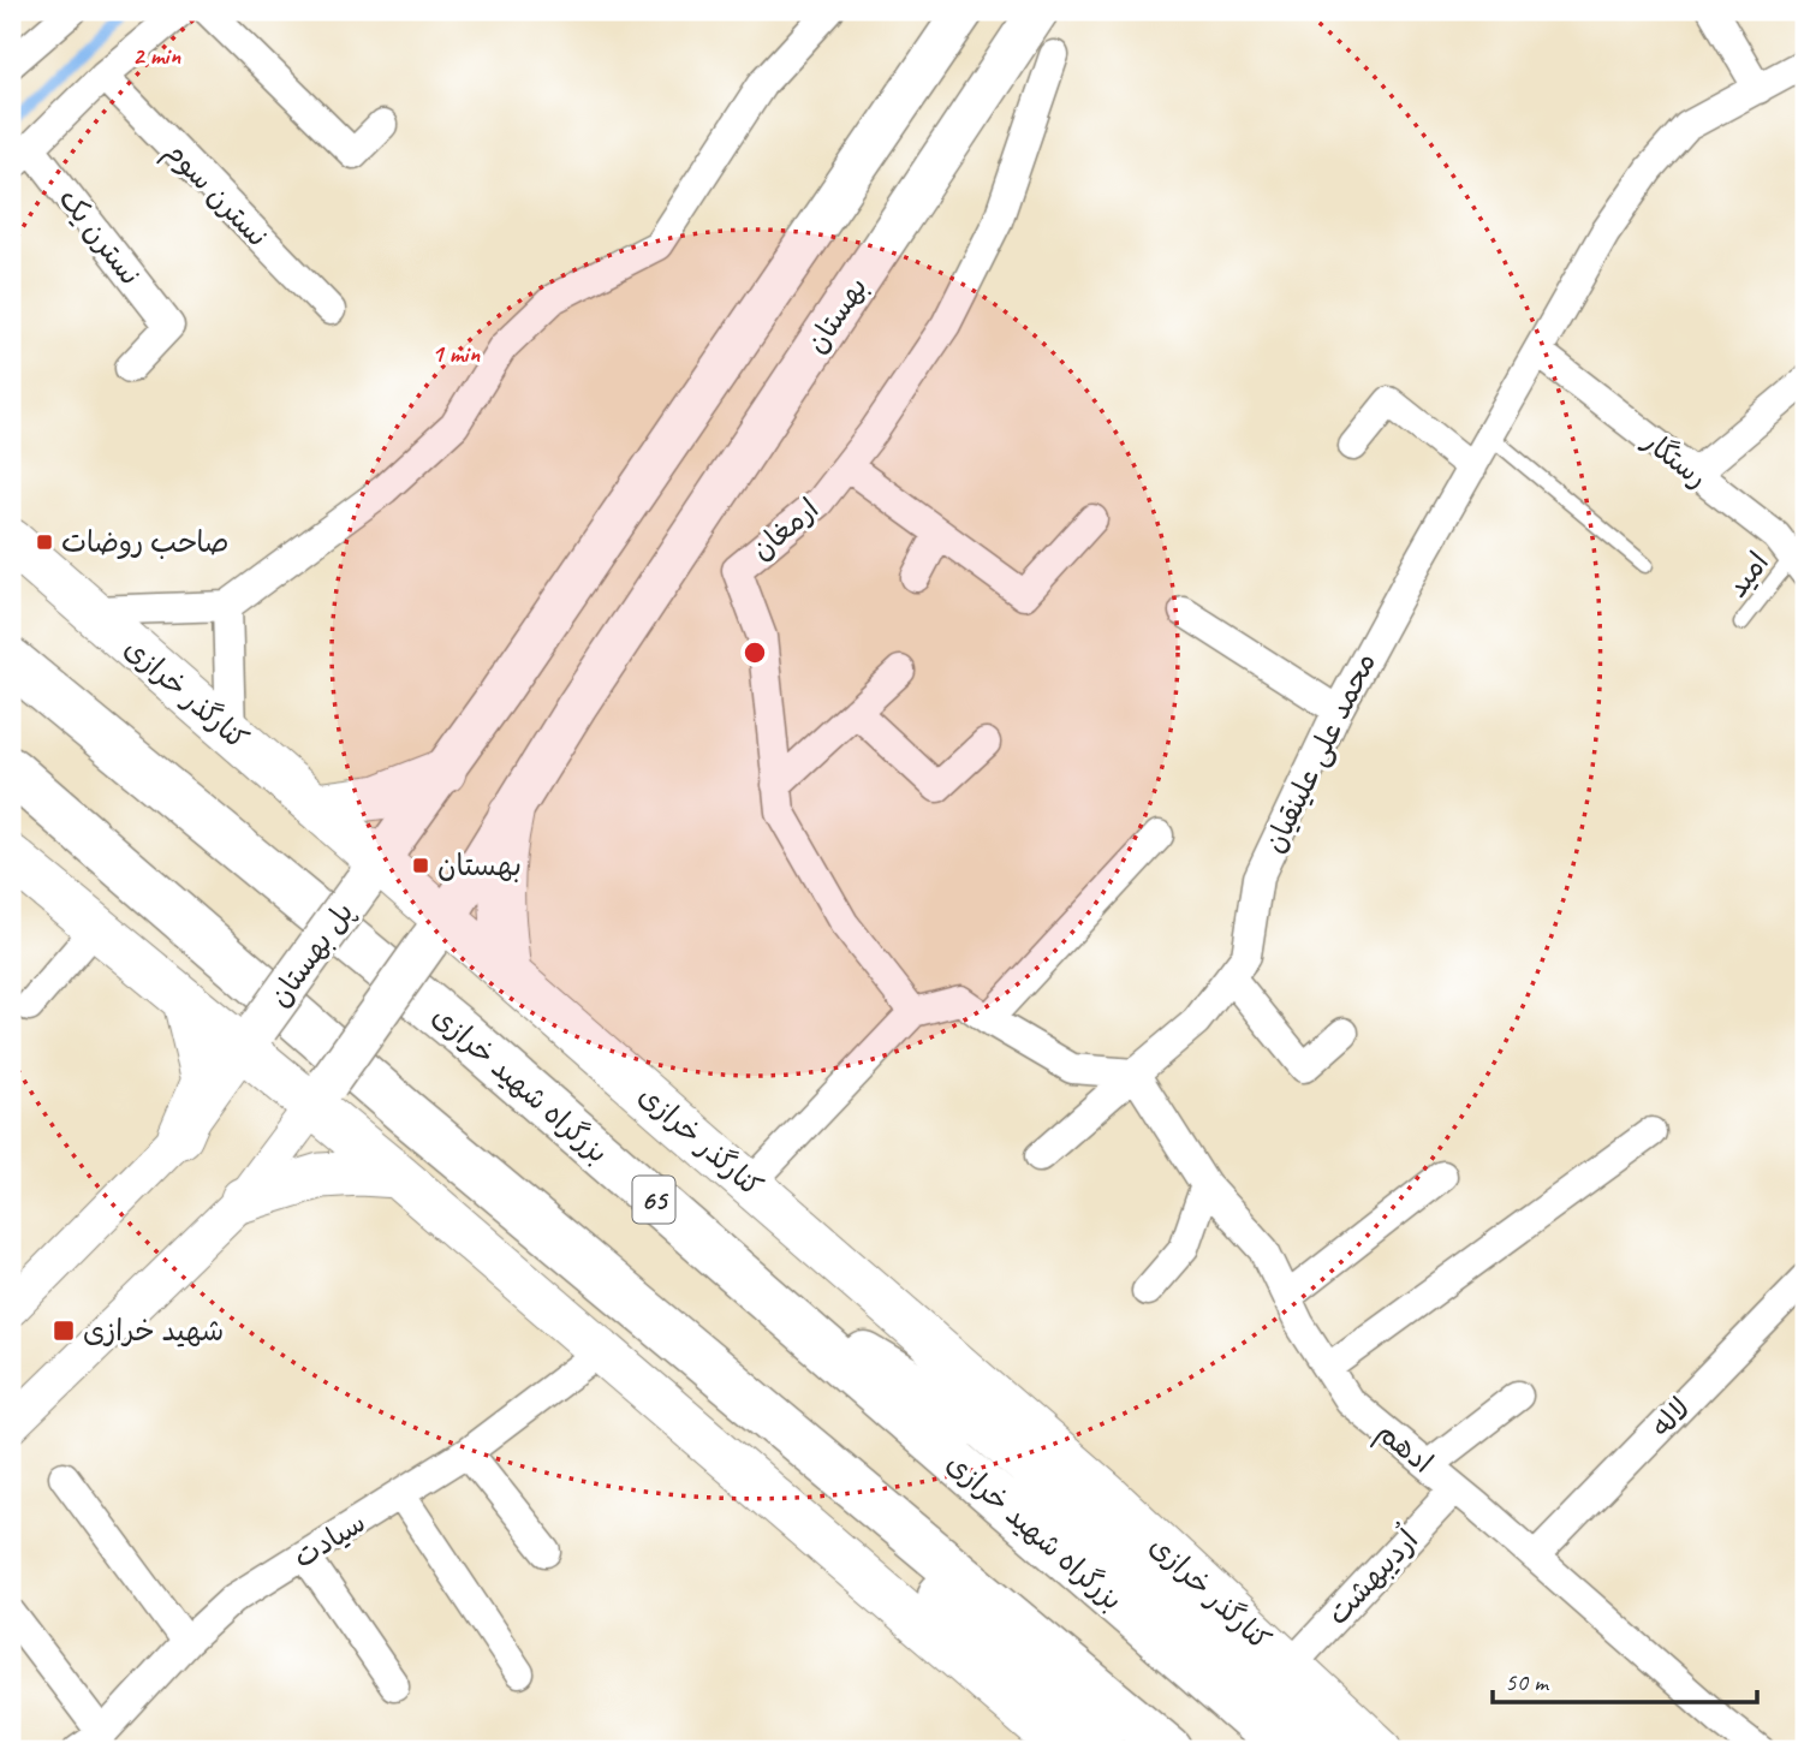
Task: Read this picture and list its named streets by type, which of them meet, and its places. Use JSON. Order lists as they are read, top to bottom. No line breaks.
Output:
{"streets":{"highway":["بزرگراه شهید خرازی","65"],"main road":["بهستان","کنارگذر خرازی","پل بهستان"],"street":["نسترن سوم","نسترن یک","رستگار","ارمغان","محمد علی علینقیان","لاله","ادهم","سیادت","اُردیبهشت"],"lane":["امید"]},"crossings":[["بهستان","کنارگذر خرازی"],["رستگار","امید"],["رستگار","محمد علی علینقیان"],["کنارگذر خرازی","پل بهستان"],["کنارگذر خرازی","اُردیبهشت"],["محمد علی علینقیان","ادهم"],["لاله","ادهم"],["ادهم","اُردیبهشت"]],"places":{"transit":["صاحب روضات","بهستان","شهید خرازی"]},"scale_bar":"50 m","rings":["2 min","1 min"]}
